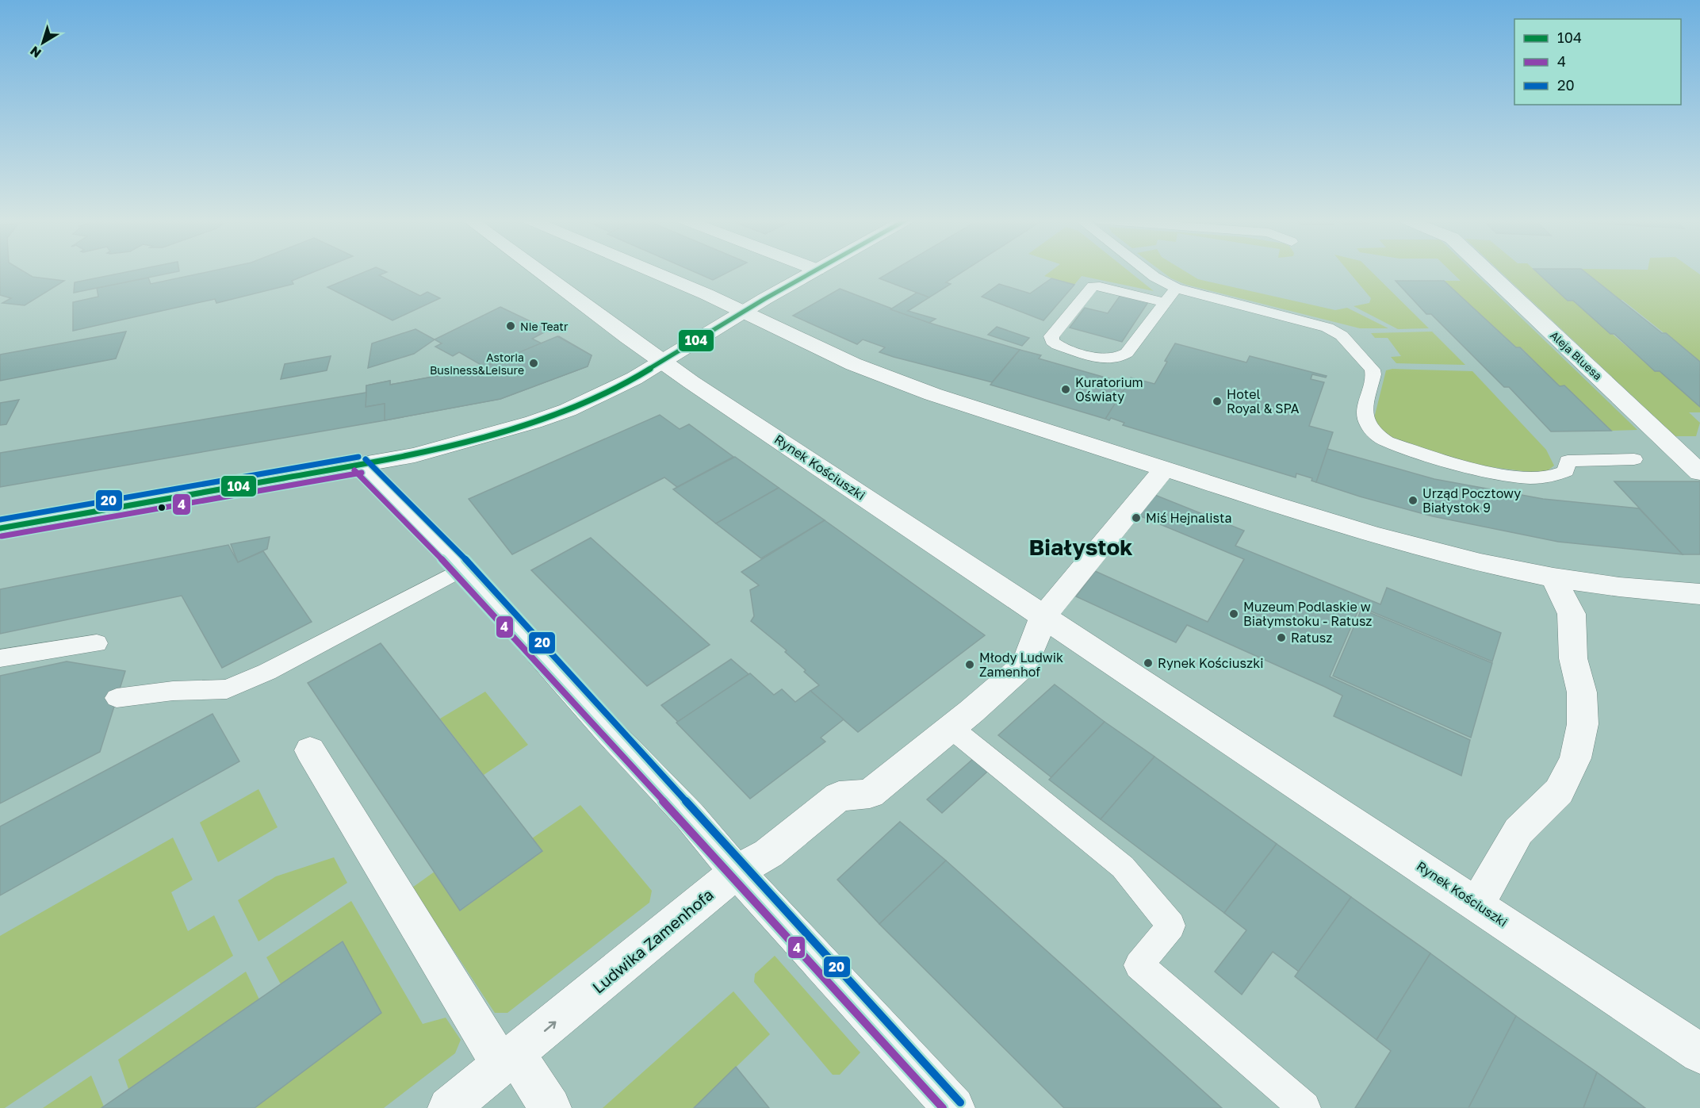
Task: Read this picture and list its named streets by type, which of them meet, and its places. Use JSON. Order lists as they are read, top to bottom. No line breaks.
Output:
{"streets":{"street":["Aleja Bluesa","Rynek Kościuszki","Ludwika Zamenhofa"]},"crossings":[["Rynek Kościuszki","Ludwika Zamenhofa"]],"districts":["Białystok"],"places":["Nie Teatr","Astoria Business&Leisure","Kuratorium Oświaty","Hotel Royal & SPA","Urząd Pocztowy Białystok 9","Miś Hejnalista","Muzeum Podlaskie w Białymstoku - Ratusz","Ratusz","Rynek Kościuszki","Młody Ludwik Zamenhof"],"lines":["transit line 104","transit line 20","transit line 4"],"legend":["104","4","20"],"north":"bottom left"}
